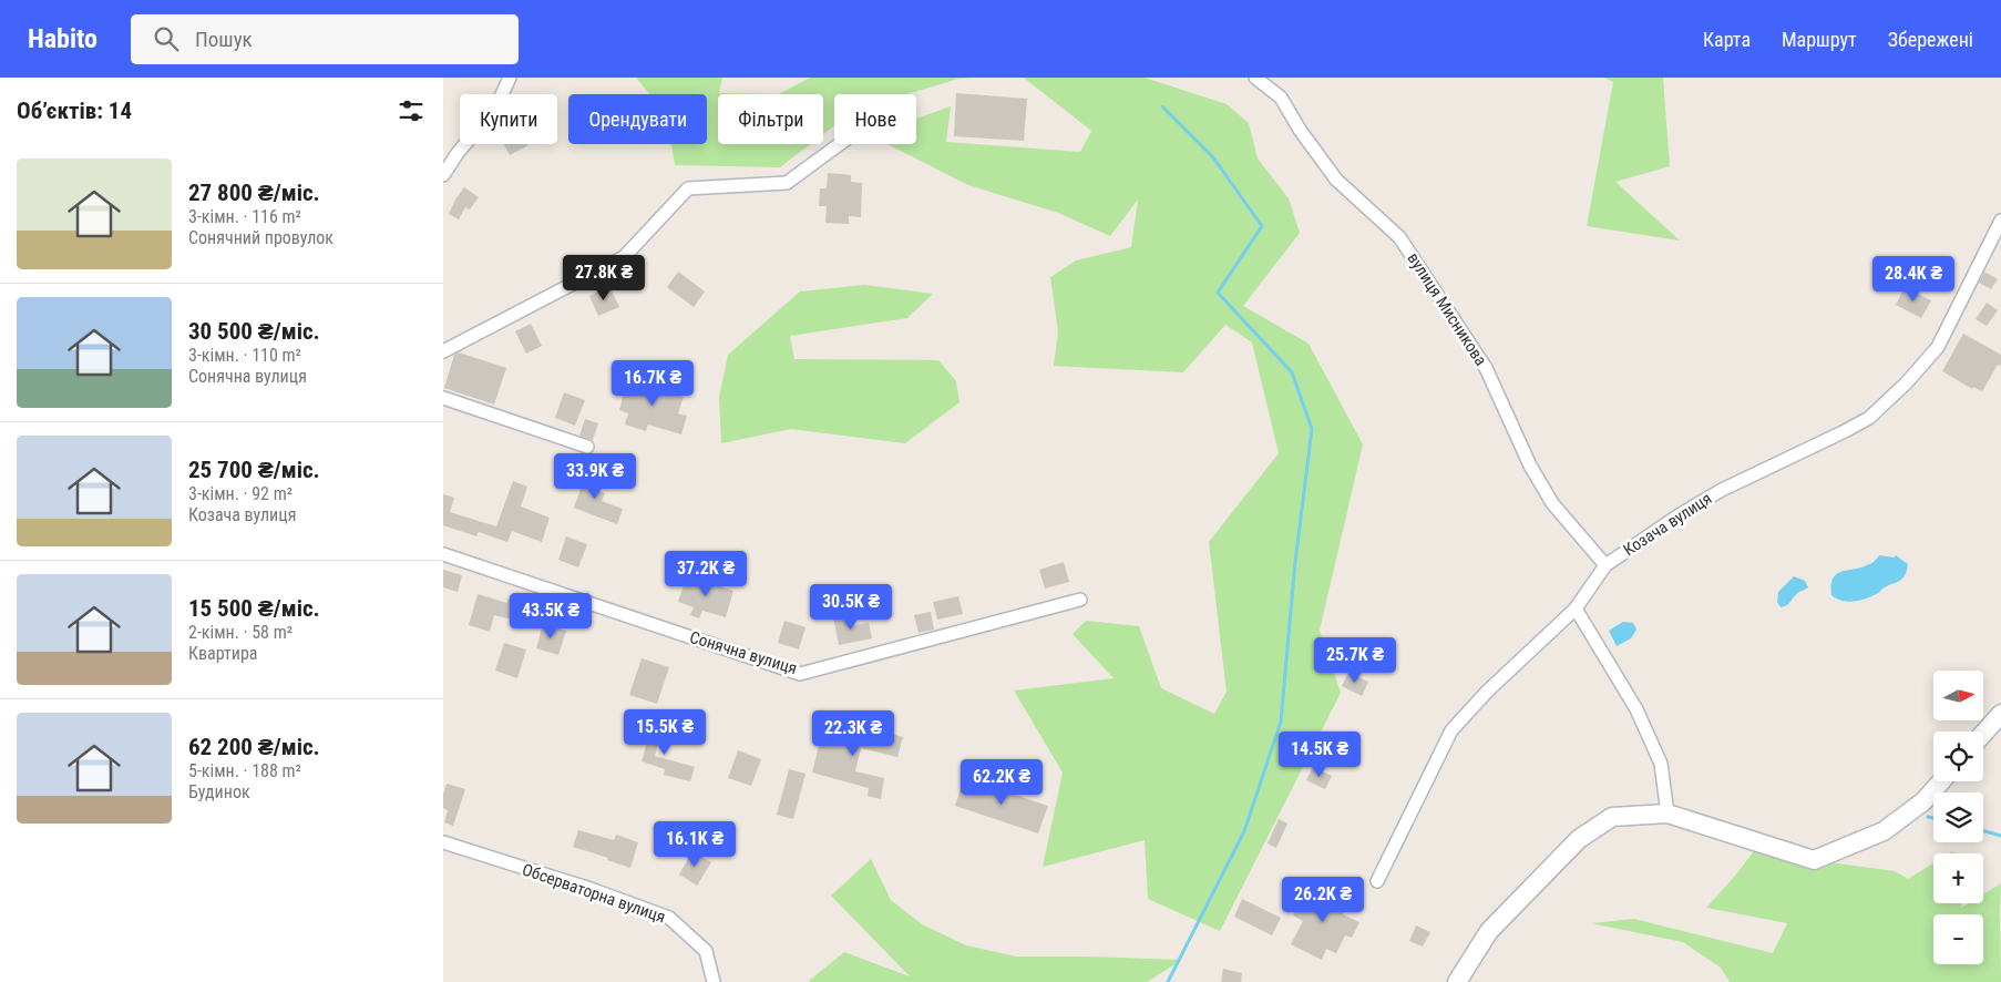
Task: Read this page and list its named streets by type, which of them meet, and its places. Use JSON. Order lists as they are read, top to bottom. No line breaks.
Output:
{"streets":{"street":["вулиця Мисникова","Козача вулиця","Сонячна вулиця","Обсерваторна вулиця"]},"crossings":[["вулиця Мисникова","Козача вулиця"]],"north":"right","page":{"header":"Habito","search":"Пошук","nav":["Карта","Маршрут","Збережені"],"heading":"Об’єктів: 14","chip":["Купити","Орендувати","Фільтри","Нове"],"list":[{"name":"27 800 ₴/міс.","note":"3-кімн. · 116 m² · Сонячний провулок"},{"name":"30 500 ₴/міс.","note":"3-кімн. · 110 m² · Сонячна вулиця"},{"name":"25 700 ₴/міс.","note":"3-кімн. · 92 m² · Козача вулиця"},{"name":"15 500 ₴/міс.","note":"2-кімн. · 58 m² · Квартира"},{"name":"62 200 ₴/міс.","note":"5-кімн. · 188 m² · Будинок"}],"price":["27.8K ₴","28.4K ₴","16.7K ₴","33.9K ₴","37.2K ₴","30.5K ₴","43.5K ₴","25.7K ₴","15.5K ₴","22.3K ₴","14.5K ₴","62.2K ₴","16.1K ₴","26.2K ₴"],"map_buttons":["+","−"]}}
